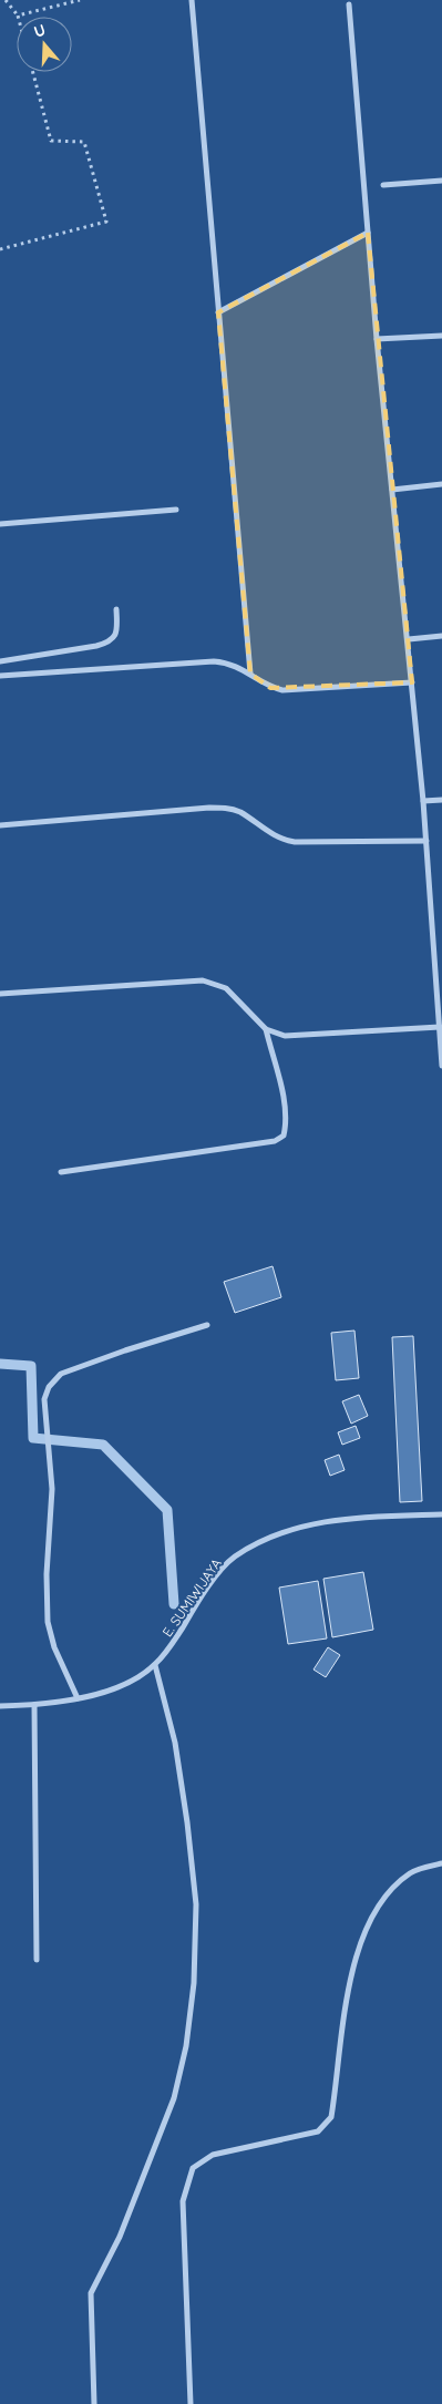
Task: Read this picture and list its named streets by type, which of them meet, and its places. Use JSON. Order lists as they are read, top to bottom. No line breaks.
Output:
{"streets":{"street":["E. SUMIWIJAYA"]},"north":"top"}
